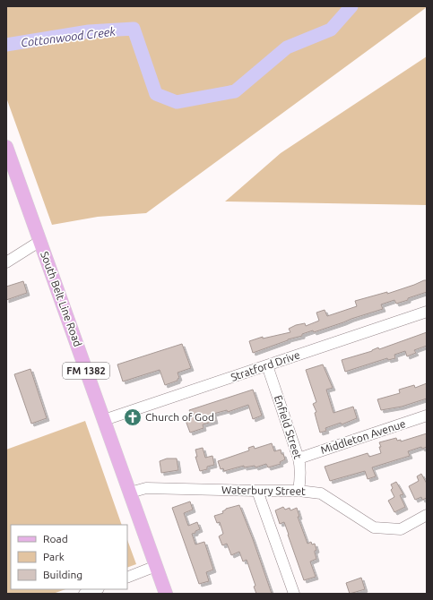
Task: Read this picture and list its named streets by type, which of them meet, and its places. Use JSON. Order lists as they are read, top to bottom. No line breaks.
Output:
{"streets":{"main road":["South Belt Line Road","FM 1382"],"street":["Stratford Drive","Enfield Street","Middleton Avenue","Waterbury Street"]},"crossings":[["South Belt Line Road","Stratford Drive"],["South Belt Line Road","Waterbury Street"],["Stratford Drive","Enfield Street"],["Enfield Street","Middleton Avenue"],["Enfield Street","Waterbury Street"]],"water":["Cottonwood Creek"],"places":{"church":["Church of God"]},"legend":["Road","Park","Building"]}
